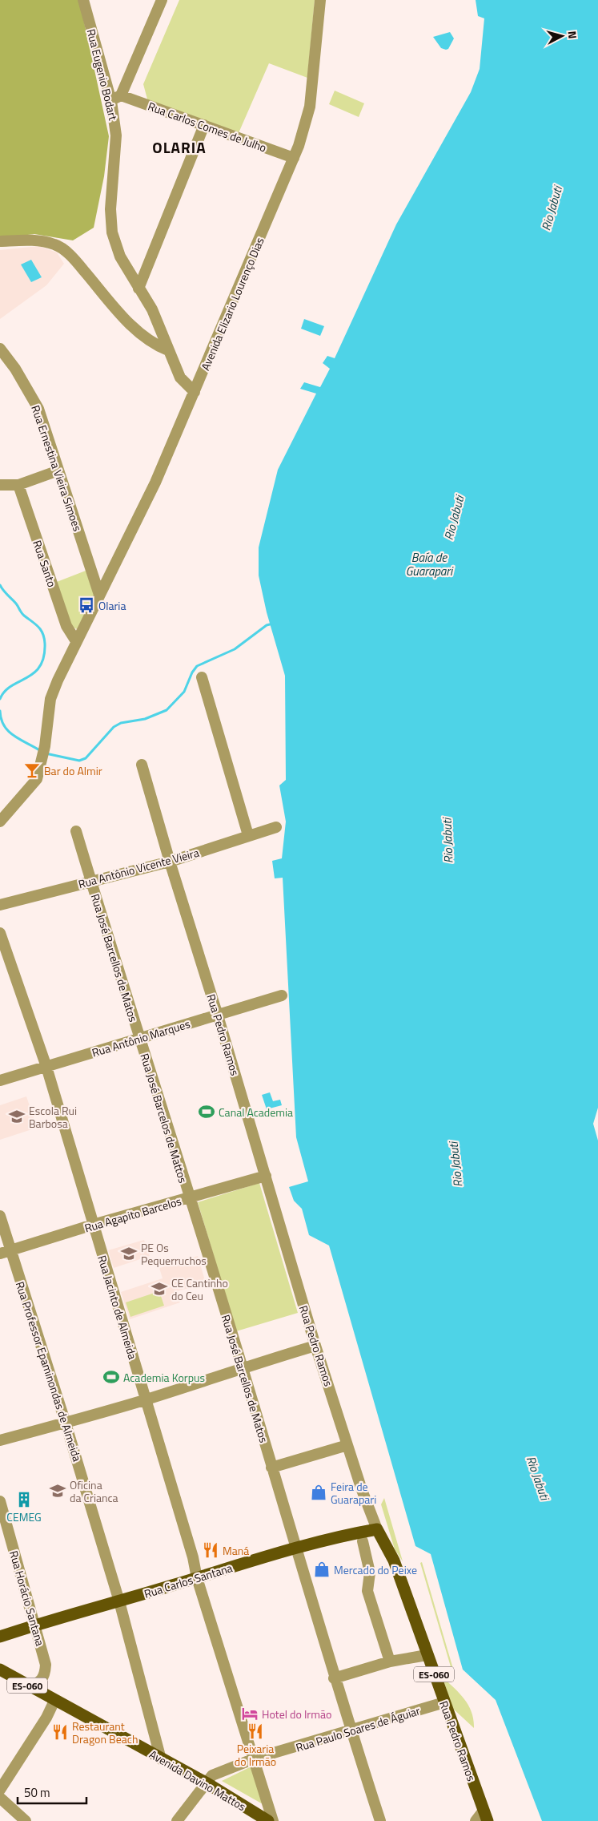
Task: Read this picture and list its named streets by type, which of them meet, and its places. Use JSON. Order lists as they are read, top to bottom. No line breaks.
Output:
{"streets":{"main road":["Rua Pedro Ramos","Rua Carlos Santana","ES-060","Avenida Davino Mattos"],"street":["Rua Eugenio Bodart","Rua Carlos Comes de Julho","Avenida Elizario Lourenço Dias","Rua Ernestina Vieira Simoes","Rua Santo","Rua Antônio Vicente Vieira","Rua José Barcellos de Matos","Rua Antônio Marques","Rua José Barcelos de Mattos","Rua Agapito Barcelos","Rua Jacinto de Almeida","Rua Professor Epaminondas de Almeida","Rua Horácio Santana","Rua Paulo Soares de Águiar"]},"crossings":[["Rua Eugenio Bodart","Avenida Elizario Lourenço Dias"],["Rua Carlos Comes de Julho","Avenida Elizario Lourenço Dias"],["Avenida Elizario Lourenço Dias","Rua Ernestina Vieira Simoes"],["Rua Antônio Vicente Vieira","Rua José Barcellos de Matos"],["Rua Antônio Vicente Vieira","Rua Pedro Ramos"],["Rua José Barcellos de Matos","Rua Antônio Marques"],["Rua José Barcellos de Matos","Rua José Barcelos de Mattos"],["Rua José Barcellos de Matos","Rua Agapito Barcelos"],["Rua José Barcellos de Matos","Rua Carlos Santana"],["Rua José Barcellos de Matos","Rua Paulo Soares de Águiar"],["Rua Pedro Ramos","Rua Antônio Marques"],["Rua Pedro Ramos","Rua Agapito Barcelos"],["Rua Pedro Ramos","Rua Carlos Santana"],["Rua Pedro Ramos","Rua Paulo Soares de Águiar"],["Rua Antônio Marques","Rua José Barcelos de Mattos"],["Rua Antônio Marques","Rua Jacinto de Almeida"],["Rua José Barcelos de Mattos","Rua Agapito Barcelos"],["Rua Agapito Barcelos","Rua Jacinto de Almeida"],["Rua Agapito Barcelos","Rua Professor Epaminondas de Almeida"],["Rua Jacinto de Almeida","Rua Carlos Santana"],["Rua Jacinto de Almeida","Rua Paulo Soares de Águiar"],["Rua Professor Epaminondas de Almeida","Rua Carlos Santana"],["Rua Professor Epaminondas de Almeida","Avenida Davino Mattos"],["Rua Carlos Santana","Rua Horácio Santana"],["Rua Horácio Santana","Avenida Davino Mattos"],["Rua Paulo Soares de Águiar","Avenida Davino Mattos"]],"districts":["OLARIA"],"water":["Rio Jabuti","Baía de Guarapari"],"places":{"bus stop":["Olaria"],"bar":["Bar do Almir"],"sports":["Canal Academia","Academia Korpus"],"school or university":["Escola Rui Barbosa","PE Os Pequerruchos","CE Cantinho do Ceu","Oficina da Crianca"],"shop":["Feira de Guarapari","Mercado do Peixe"],"building":["CEMEG"],"restaurant":["Maná","Peixaria do Irmão","Restaurant Dragon Beach"],"hotel":["Hotel do Irmão"]},"scale_bar":"50 m","north":"right"}
